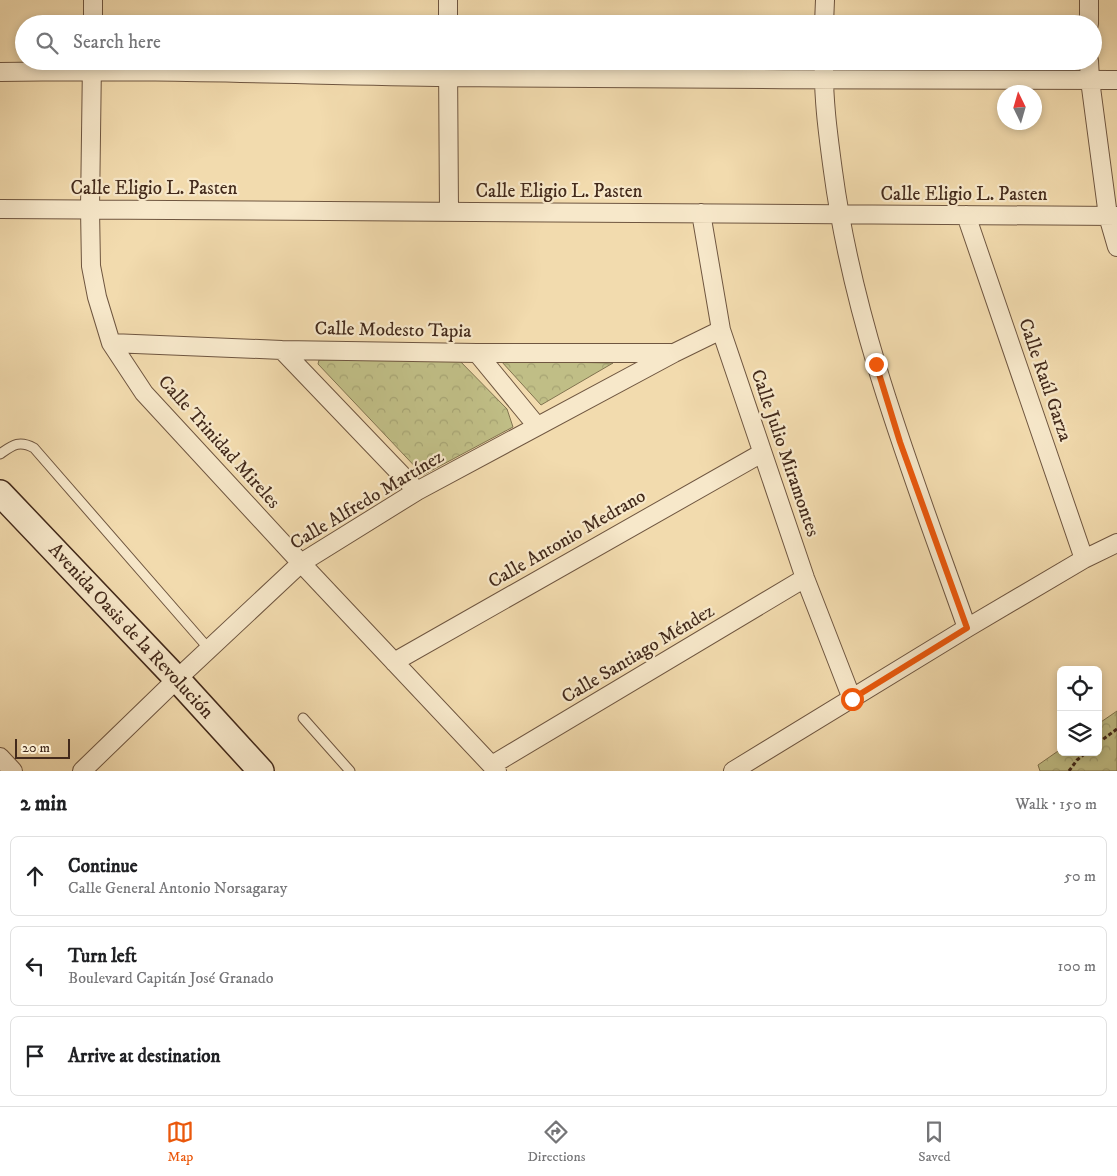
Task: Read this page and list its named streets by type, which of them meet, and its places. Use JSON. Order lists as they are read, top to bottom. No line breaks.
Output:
{"streets":{"main road":["Avenida Oasis de la Revolución"],"street":["Calle Eligio L. Pasten","Calle Modesto Tapia","Calle Raúl Garza","Calle Trinidad Mireles","Calle Julio Miramontes","Calle Alfredo Martínez","Calle Antonio Medrano","Calle Santiago Méndez"]},"crossings":[["Calle Eligio L. Pasten","Calle Raúl Garza"],["Calle Eligio L. Pasten","Calle Trinidad Mireles"],["Calle Eligio L. Pasten","Calle Julio Miramontes"],["Calle Modesto Tapia","Calle Trinidad Mireles"],["Calle Modesto Tapia","Calle Alfredo Martínez"],["Calle Trinidad Mireles","Calle Alfredo Martínez"],["Calle Trinidad Mireles","Calle Antonio Medrano"],["Calle Trinidad Mireles","Calle Santiago Méndez"],["Calle Julio Miramontes","Calle Alfredo Martínez"],["Calle Julio Miramontes","Calle Antonio Medrano"],["Calle Julio Miramontes","Calle Santiago Méndez"],["Calle Alfredo Martínez","Avenida Oasis de la Revolución"]],"scale_bar":"20 m","north":"top","page":{"search":"Search here","scale":"20 m","heading":["2 min","Walk · 150 m"],"list":[["Continue","Calle General Antonio Norsagaray","50 m"],["Turn left","Boulevard Capitán José Granado","100 m"],"Arrive at destination"],"nav":["Map","Directions","Saved"]}}
